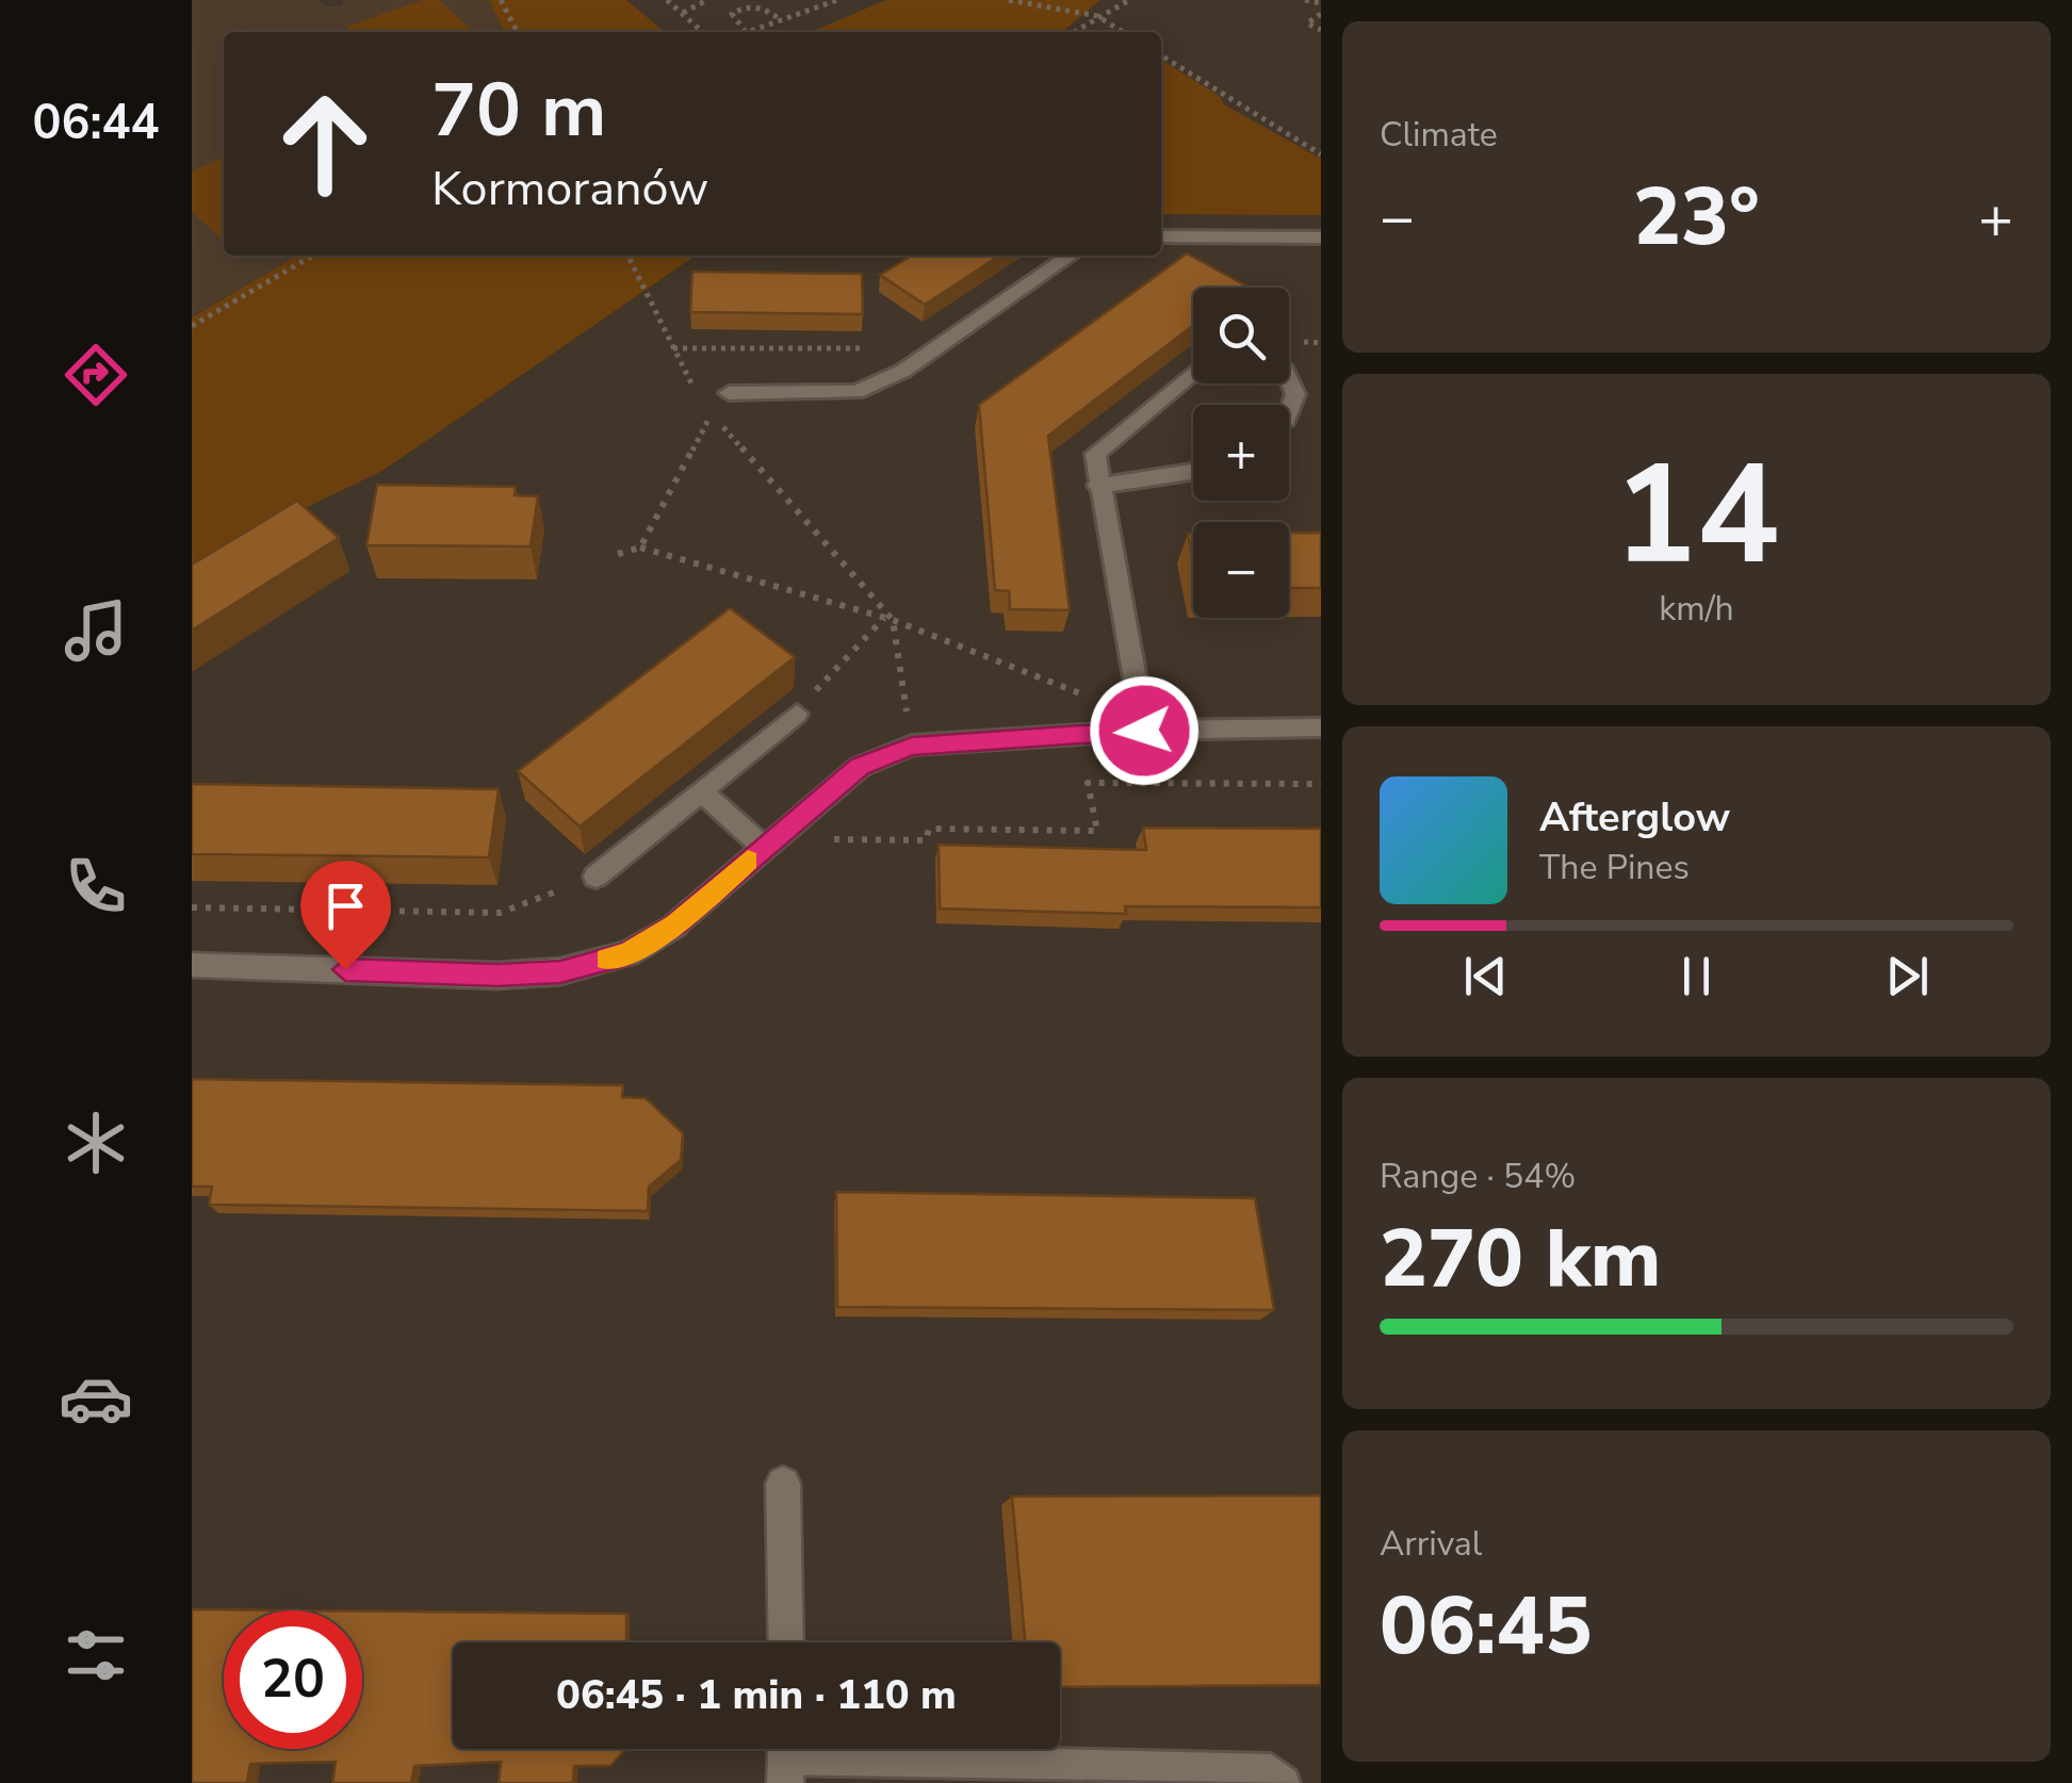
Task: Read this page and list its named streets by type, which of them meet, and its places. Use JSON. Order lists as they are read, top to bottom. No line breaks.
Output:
{"page":{"tabs":"06:44","tile":["Climate",["14","km/h"],["Range · 54%","270 km"],["Arrival","06:45"]],"turn":["70 m","Kormoranów"],"heat":["−","23°","+"],"map_buttons":["+","−"],"song":["Afterglow","The Pines"],"limit":"20","trip":"06:45 · 1 min · 110 m"}}
